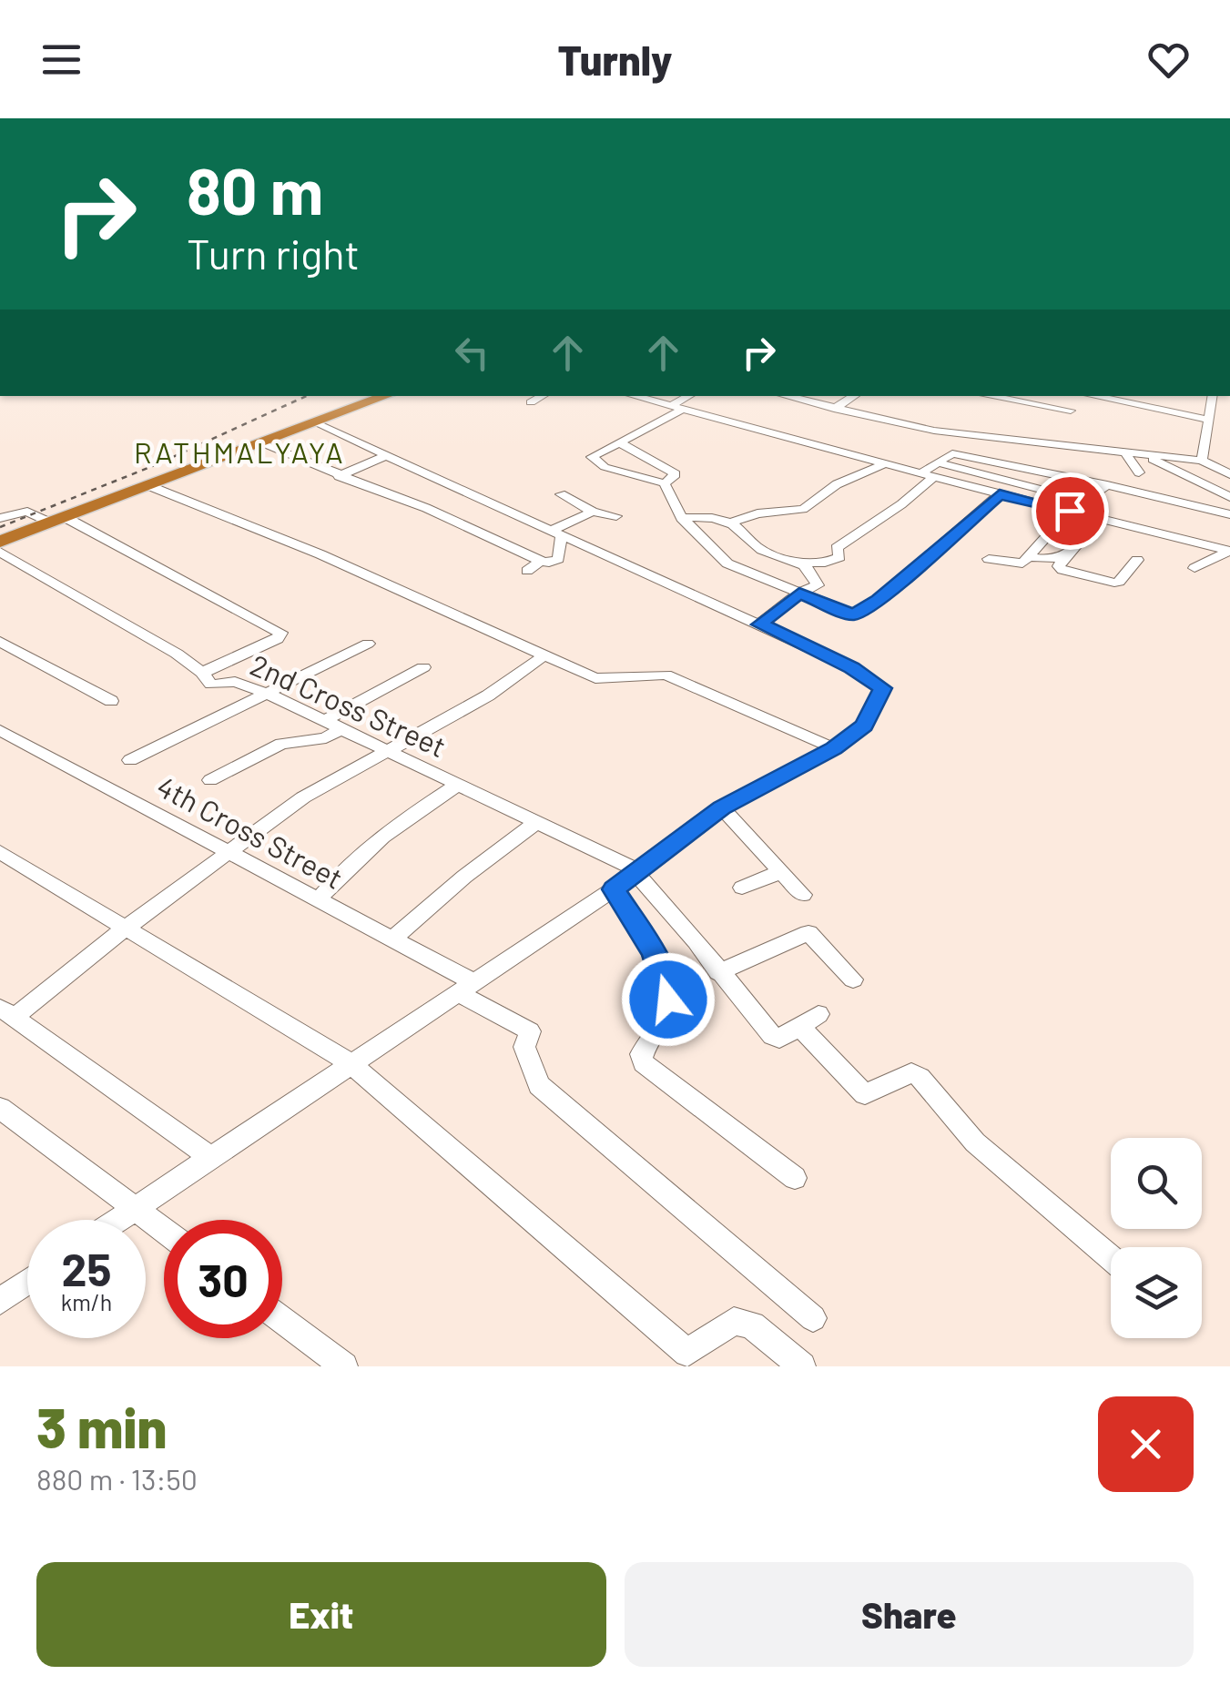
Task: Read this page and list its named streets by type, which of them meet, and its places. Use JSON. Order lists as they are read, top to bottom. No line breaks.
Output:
{"streets":{"street":["2nd Cross Street","4th Cross Street"]},"districts":["RATHMALYAYA"],"page":{"header":"Turnly","turn":["80 m","Turn right"],"speed":"25 km/h","limit":"30","heading":["3 min","880 m · 13:50"],"buttons":["Exit","Share"]}}
